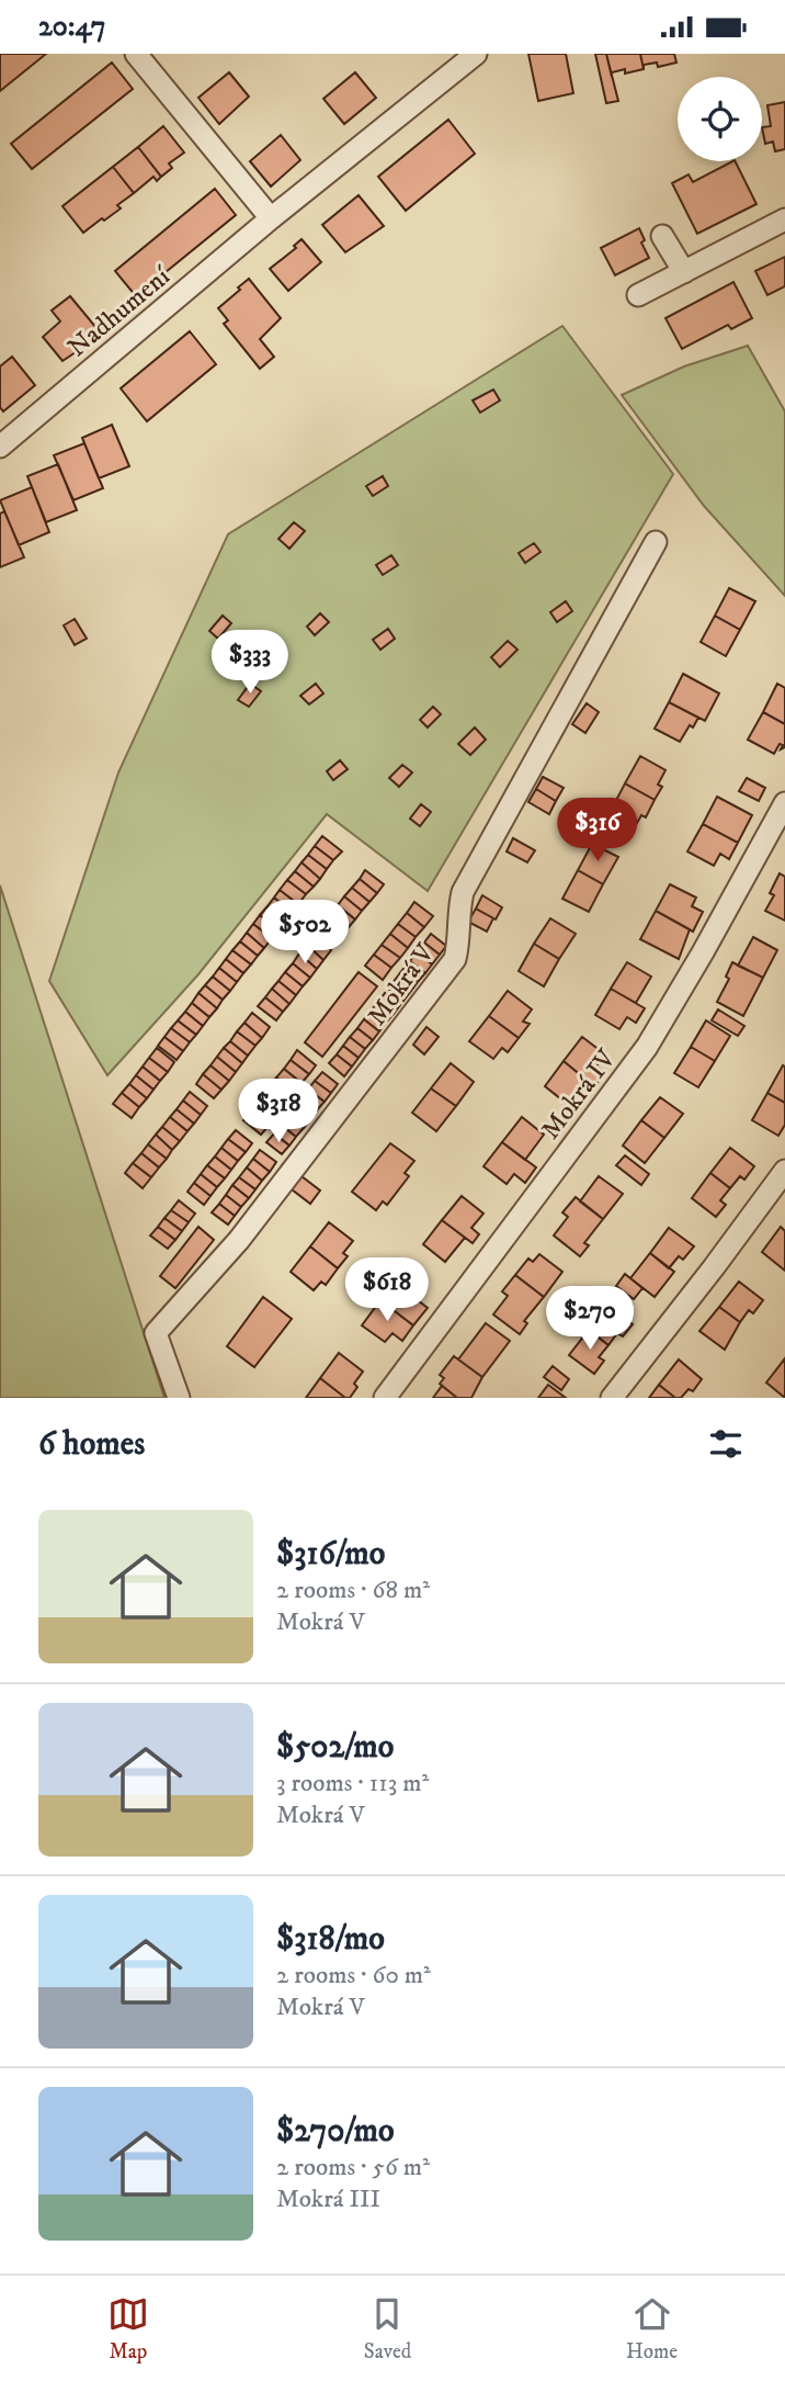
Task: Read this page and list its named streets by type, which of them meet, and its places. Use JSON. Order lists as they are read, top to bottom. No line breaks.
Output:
{"streets":{"street":["Nadhumení","Mokrá V","Mokrá IV"]},"page":{"status":"20:47","price":["$333","$316","$502","$318","$618","$270"],"heading":"6 homes","list":[{"name":"$316/mo","note":"2 rooms · 68 m² · Mokrá V"},{"name":"$502/mo","note":"3 rooms · 113 m² · Mokrá V"},{"name":"$318/mo","note":"2 rooms · 60 m² · Mokrá V"},{"name":"$270/mo","note":"2 rooms · 56 m² · Mokrá III"}],"tabs":["Map","Saved","Home"]}}
